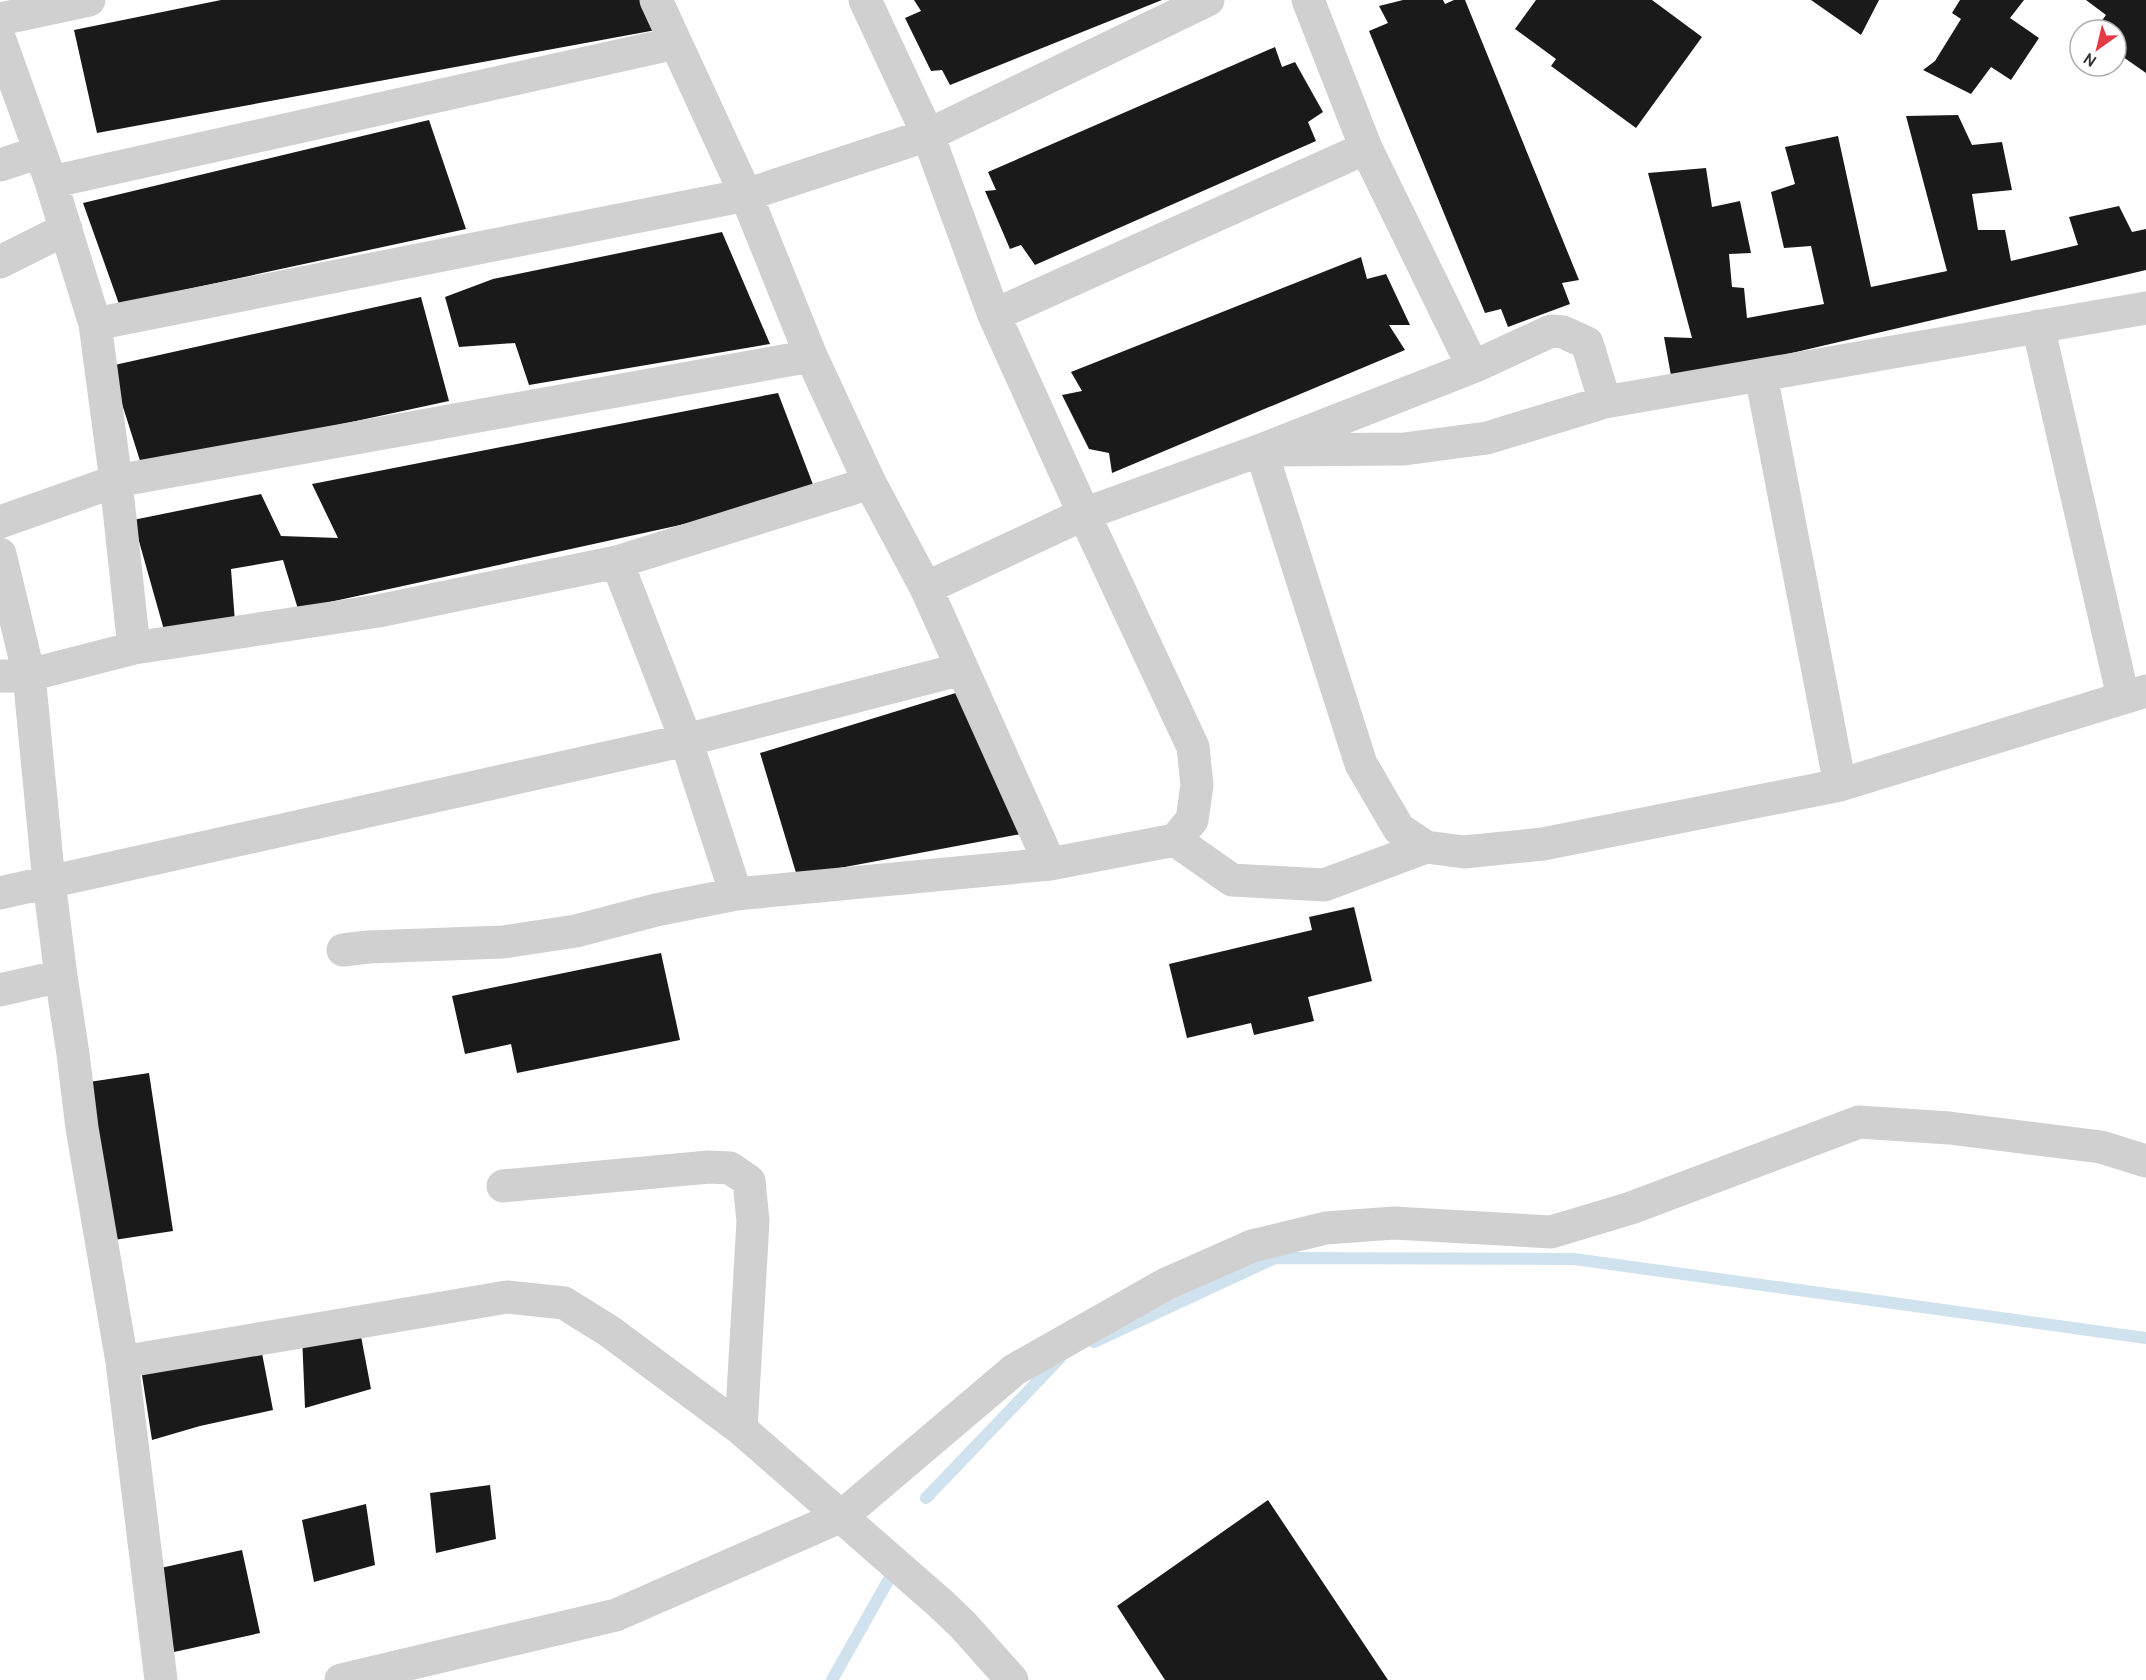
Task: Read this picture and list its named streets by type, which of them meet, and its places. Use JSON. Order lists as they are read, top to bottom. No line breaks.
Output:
{"north":"bottom left"}
